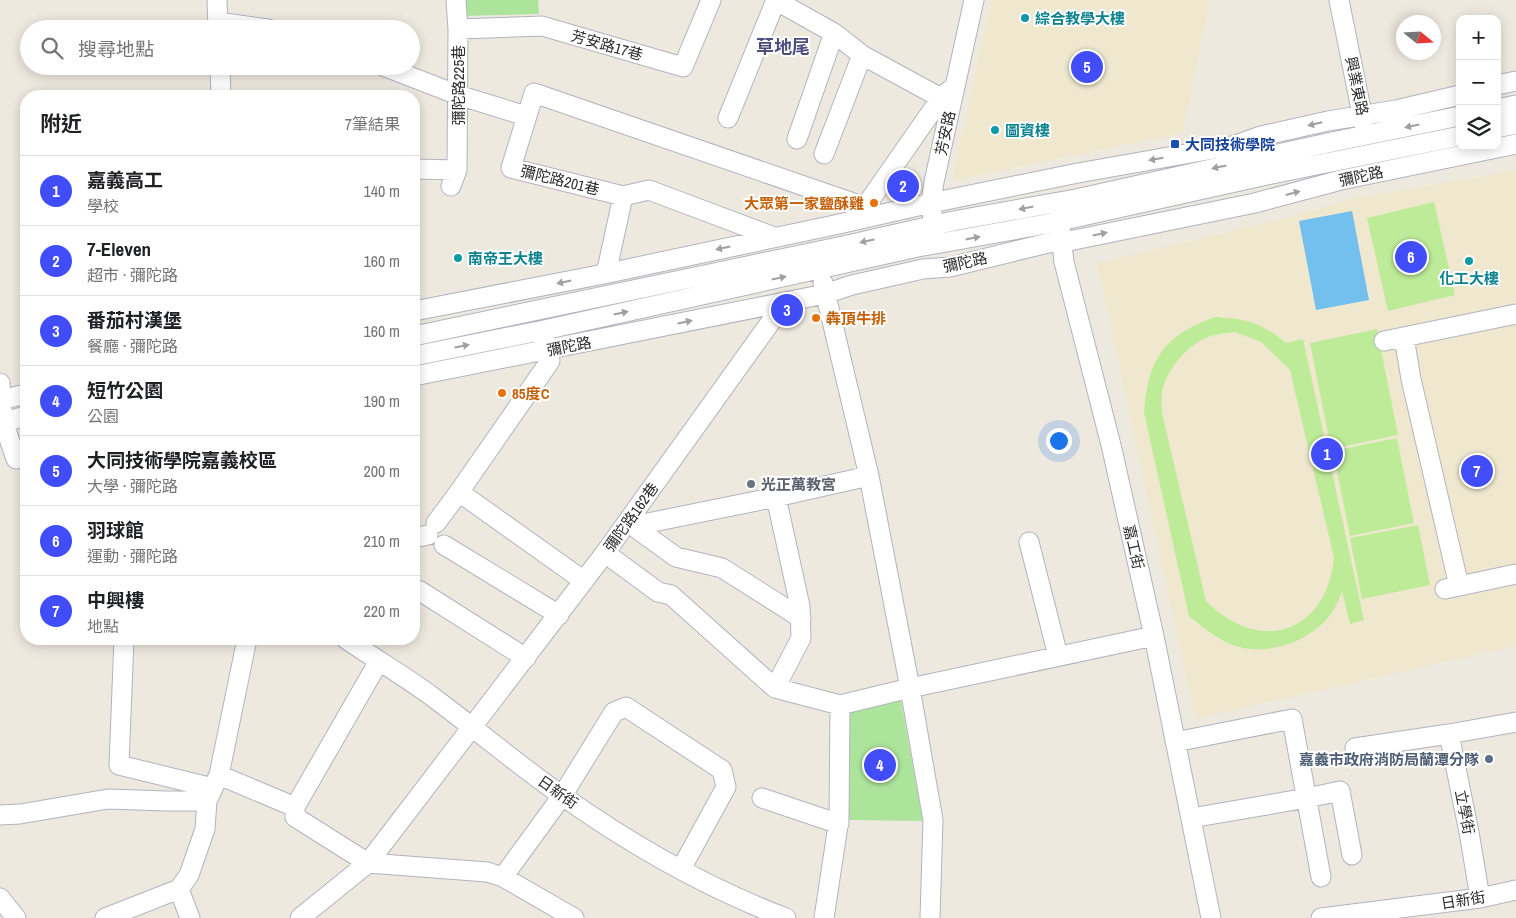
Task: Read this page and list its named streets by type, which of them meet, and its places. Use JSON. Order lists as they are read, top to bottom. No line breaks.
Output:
{"streets":{"street":["芳安路17巷","彌陀路225巷","興業東路","芳安路","彌陀路","彌陀路201巷","彌陀路162巷","嘉工街","日新街","立學街"]},"crossings":[["芳安路17巷","彌陀路225巷"],["興業東路","彌陀路"],["芳安路","彌陀路"],["彌陀路","彌陀路162巷"],["彌陀路","嘉工街"],["彌陀路162巷","日新街"],["日新街","立學街"]],"districts":["草地尾"],"places":{"other":["綜合教學大樓","圖資樓","大眾第一家鹽酥雞","南帝王大樓","化工大樓","犇頂牛排","85度C","光正萬教宮","嘉義市政府消防局蘭潭分隊"],"transit":["大同技術學院"]},"north":"right","page":{"map_buttons":["+","−"],"search":"搜尋地點","pins":["5","2","6","3","1","7","4"],"heading":["附近","7筆結果"],"list":[{"mark":"1","name":"嘉義高工","note":"學校","value":"140 m"},{"mark":"2","name":"7-Eleven","note":"超市 · 彌陀路","value":"160 m"},{"mark":"3","name":"番茄村漢堡","note":"餐廳 · 彌陀路","value":"160 m"},{"mark":"4","name":"短竹公園","note":"公園","value":"190 m"},{"mark":"5","name":"大同技術學院嘉義校區","note":"大學 · 彌陀路","value":"200 m"},{"mark":"6","name":"羽球館","note":"運動 · 彌陀路","value":"210 m"},{"mark":"7","name":"中興樓","note":"地點","value":"220 m"}]}}
